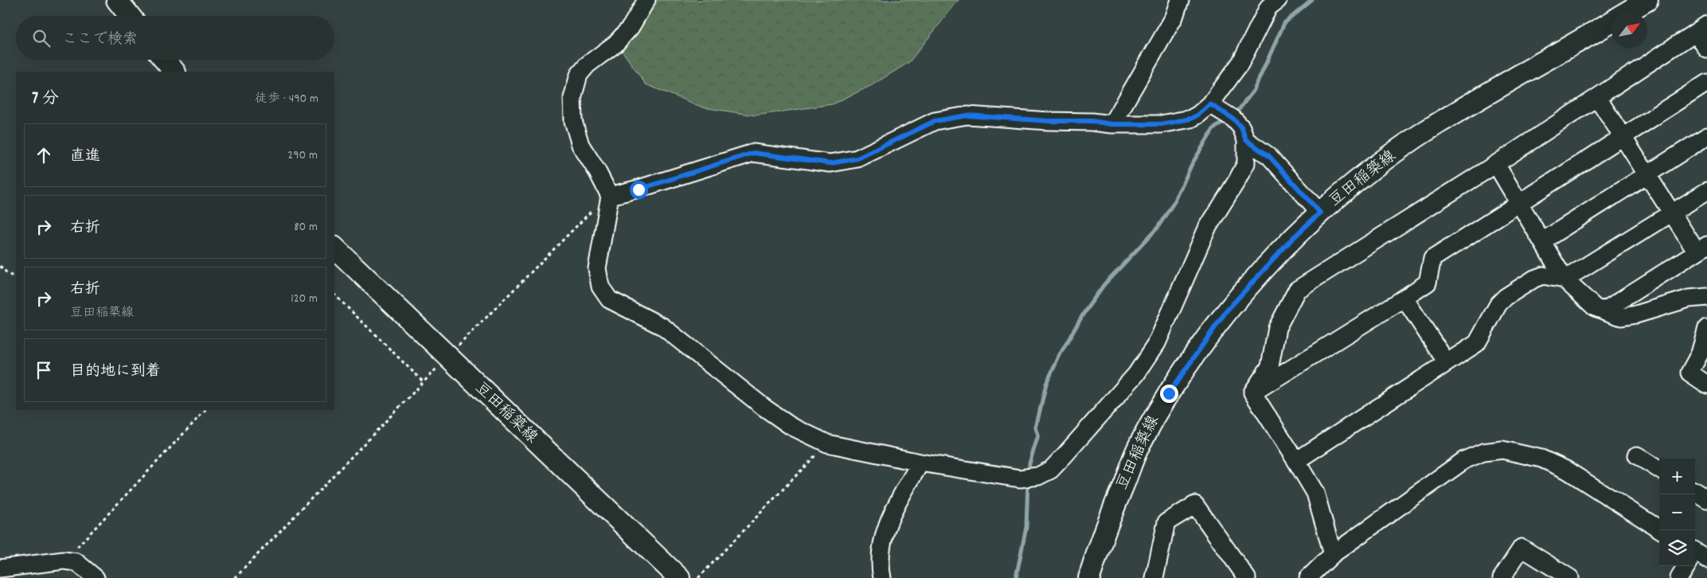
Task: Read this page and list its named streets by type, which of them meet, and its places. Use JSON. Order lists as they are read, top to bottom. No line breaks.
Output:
{"streets":{"main road":["豆田稲築線"]},"north":"top right","page":{"search":"ここで検索","heading":["7 分","徒歩 · 490 m"],"list":[["直進","290 m"],["右折","80 m"],["右折","豆田稲築線","120 m"],"目的地に到着"],"map_buttons":["+","−"]}}
